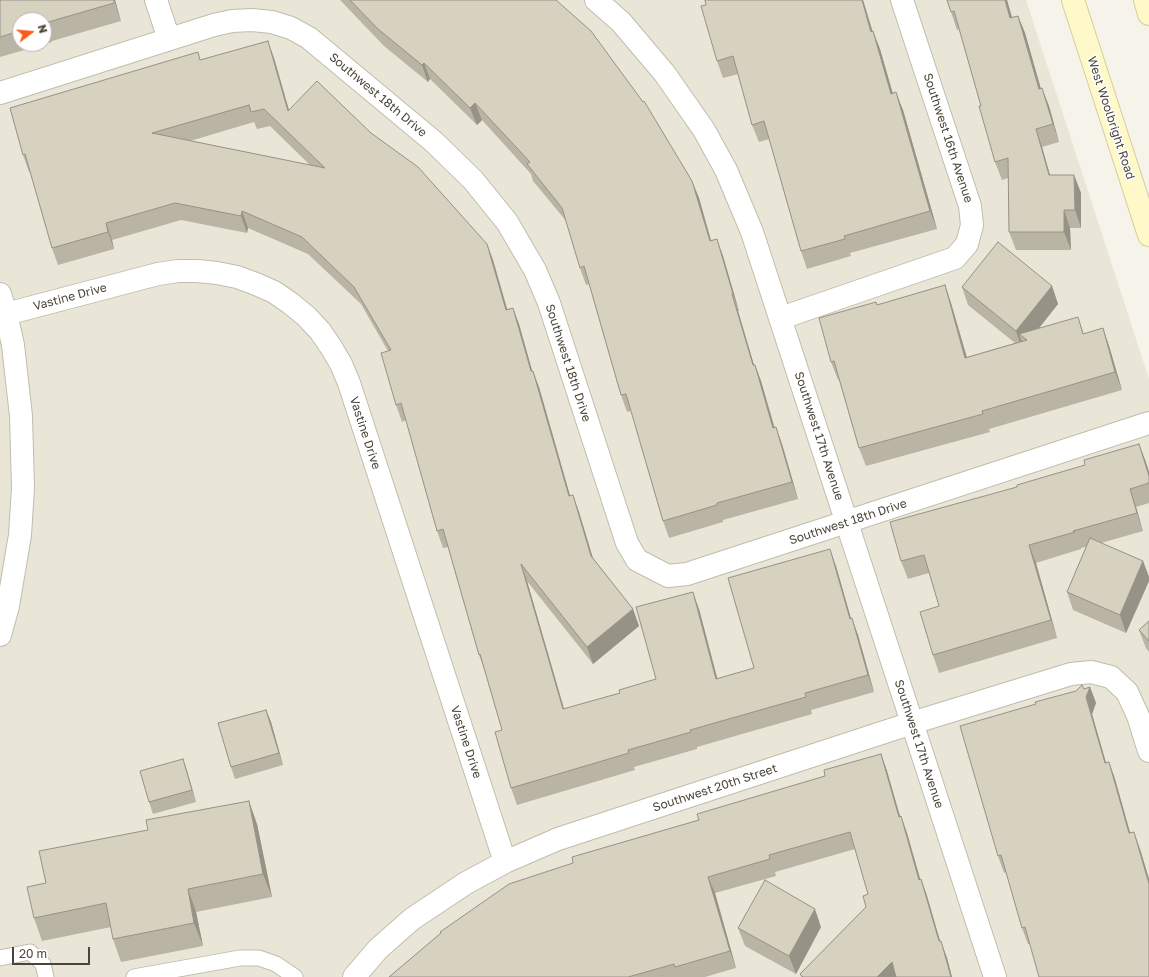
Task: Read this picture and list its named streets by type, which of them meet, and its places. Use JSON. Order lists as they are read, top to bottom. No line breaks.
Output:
{"streets":{"main road":["West Woolbright Road"],"street":["Southwest 18th Drive","Southwest 16th Avenue","Vastine Drive","Southwest 17th Avenue","Southwest 20th Street"]},"crossings":[["Southwest 18th Drive","Southwest 17th Avenue"],["Southwest 16th Avenue","Southwest 17th Avenue"],["Vastine Drive","Southwest 20th Street"],["Southwest 17th Avenue","Southwest 20th Street"]],"scale_bar":"20 m","north":"right"}
